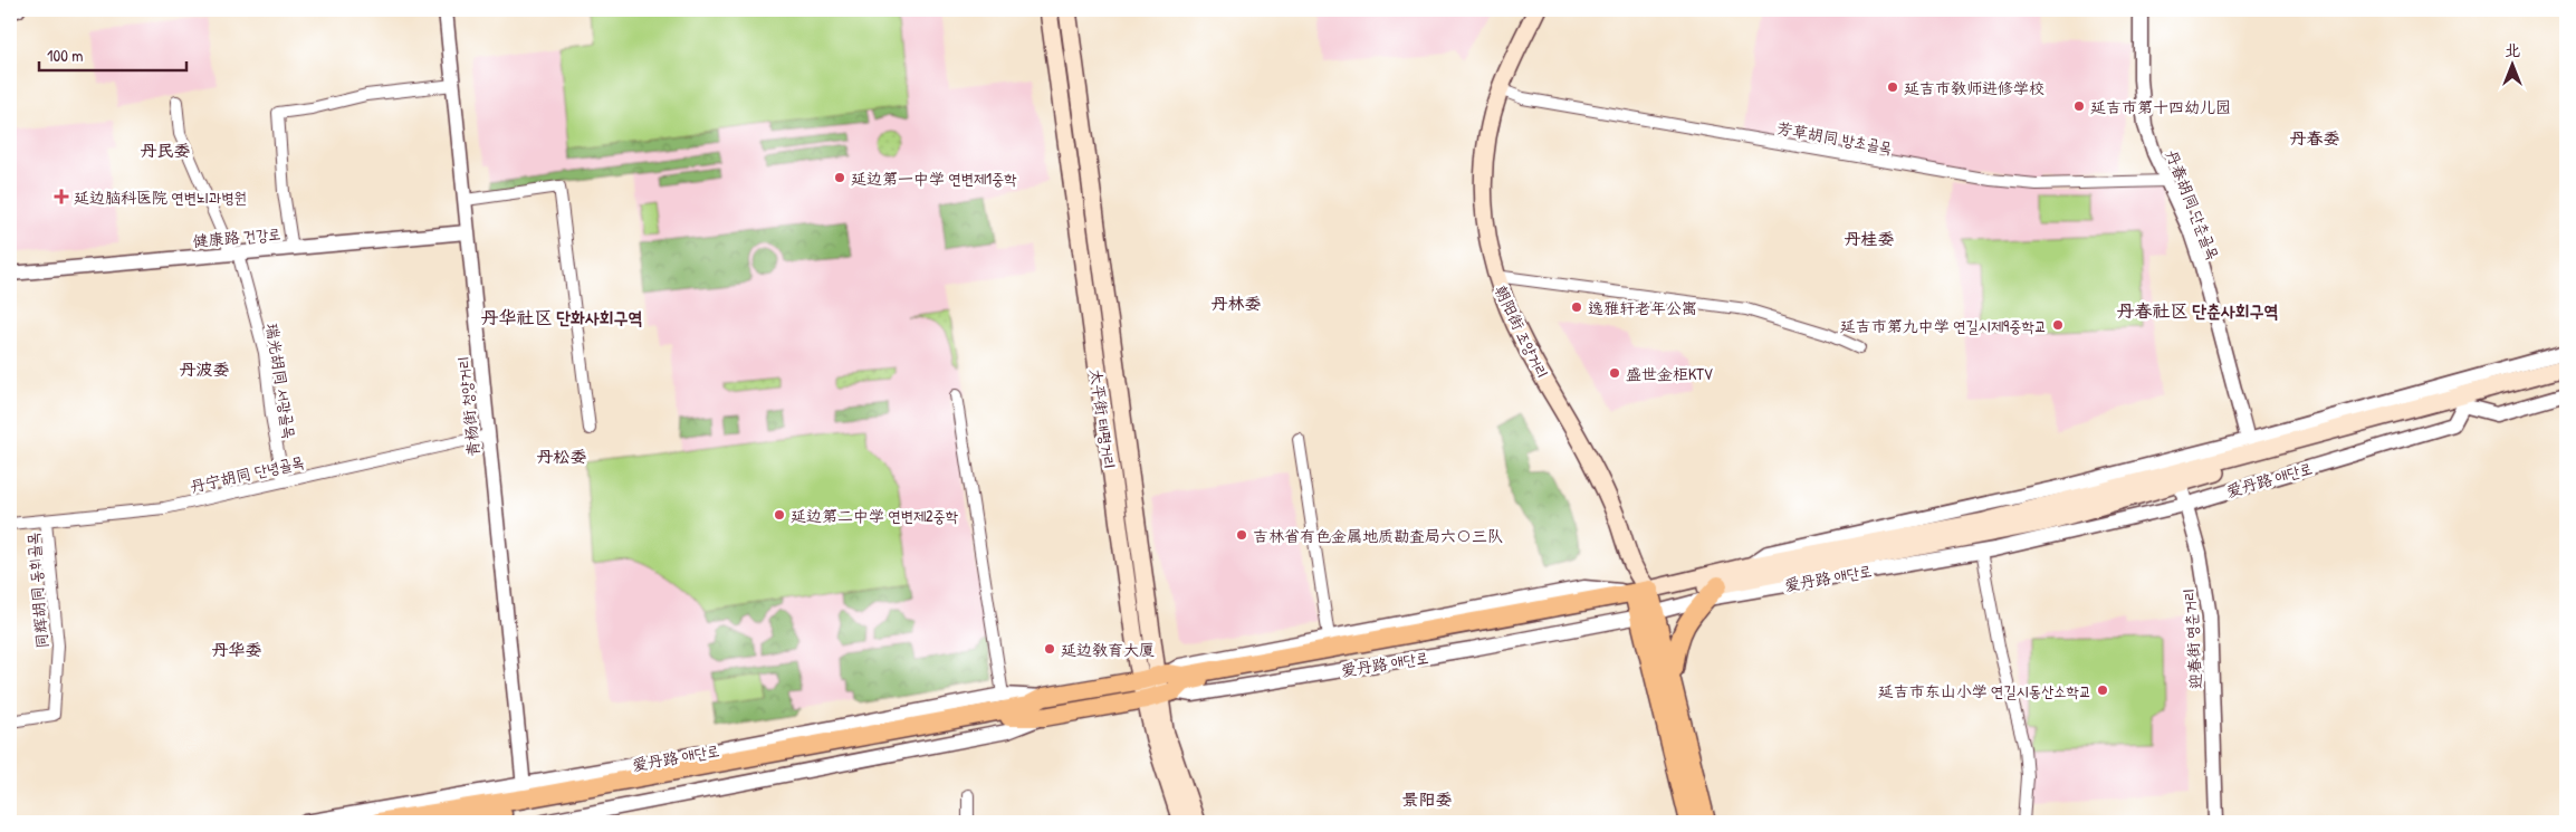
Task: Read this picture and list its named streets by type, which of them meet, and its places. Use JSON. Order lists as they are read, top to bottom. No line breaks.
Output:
{"streets":{"main road":["朝阳街 조양거리","太平街 태평거리","爱丹路 애단로"],"street":["芳草胡同 방초골목","丹春胡同 단춘골목","健康路 건강로","瑞光胡同 서광골목","青杨街 청양거리","丹宁胡同 단녕골목","同辉胡同 동휘골목","迎春街 영춘거리"]},"crossings":[["芳草胡同 방초골목","丹春胡同 단춘골목"],["芳草胡同 방초골목","朝阳街 조양거리"],["丹春胡同 단춘골목","爱丹路 애단로"],["健康路 건강로","瑞光胡同 서광골목"],["健康路 건강로","青杨街 청양거리"],["朝阳街 조양거리","爱丹路 애단로"],["瑞光胡同 서광골목","丹宁胡同 단녕골목"],["青杨街 청양거리","丹宁胡同 단녕골목"],["青杨街 청양거리","爱丹路 애단로"],["太平街 태평거리","爱丹路 애단로"],["丹宁胡同 단녕골목","同辉胡同 동휘골목"],["爱丹路 애단로","迎春街 영춘거리"]],"districts":["丹春委","丹民委","丹桂委","丹林委","丹春社区 단춘사회구역","丹华社区 단화사회구역","丹波委","丹松委","丹华委","景阳委"],"places":{"other":["延吉市教师进修学校","延吉市第十四幼儿园","延边第一中学 연변제1중학","逸雅轩老年公寓","延吉市第九中学 연길시제9중학교","盛世金柜KTV","延边第二中学 연변제2중학","吉林省有色金属地质勘查局六〇三队","延边教育大厦","延吉市东山小学 연길시동산소학교"],"health":["延边脑科医院 연변뇌과병원"]},"scale_bar":"100 m","north":"top"}
